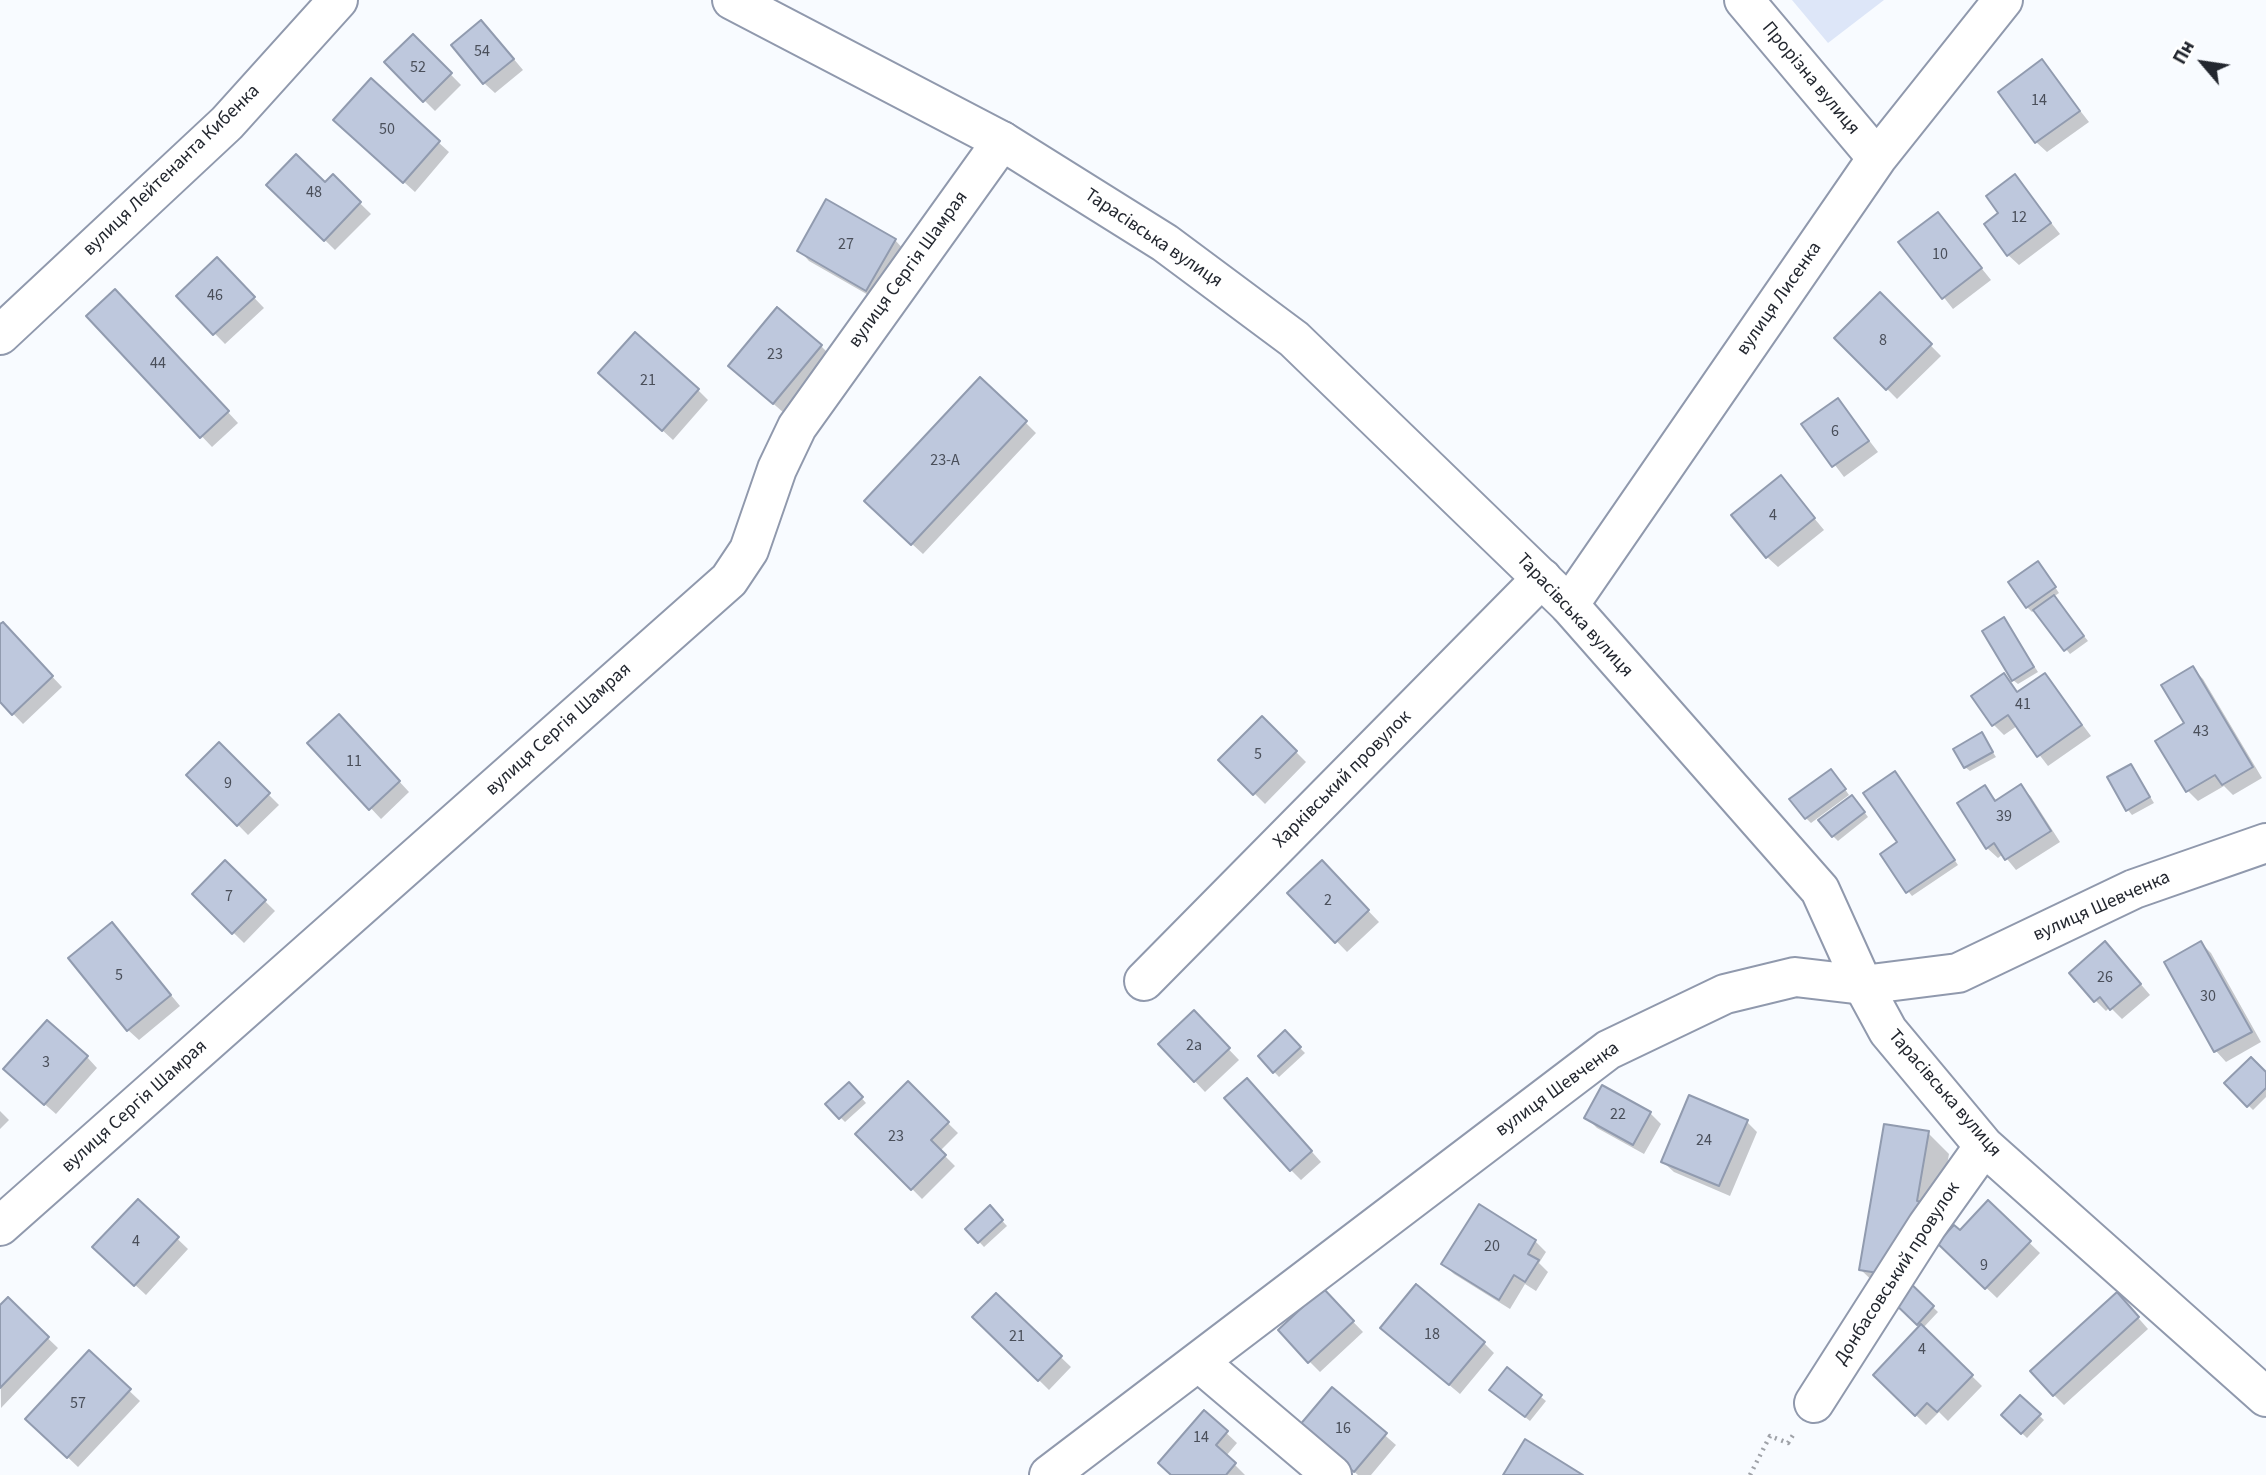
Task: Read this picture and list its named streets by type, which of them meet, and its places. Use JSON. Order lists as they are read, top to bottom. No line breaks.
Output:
{"streets":{"street":["Прорізна вулиця","вулиця Лейтенанта Кибенка","Тарасівська вулиця","вулиця Сергія Шамрая","вулиця Лисенка","Харківський провулок","вулиця Шевченка","Донбасовський провулок"]},"crossings":[["Прорізна вулиця","вулиця Лисенка"],["Тарасівська вулиця","вулиця Сергія Шамрая"],["Тарасівська вулиця","вулиця Лисенка"],["Тарасівська вулиця","Харківський провулок"],["Тарасівська вулиця","вулиця Шевченка"],["Тарасівська вулиця","Донбасовський провулок"]],"house_numbers":["54","52","14","50","48","12","27","10","46","8","23","44","21","6","23-А","4","41","43","5","11","9","39","7","2","5","26","30","2а","3","22","23","24","4","20","9","18","21","4","57","16","14"],"north":"top left"}
